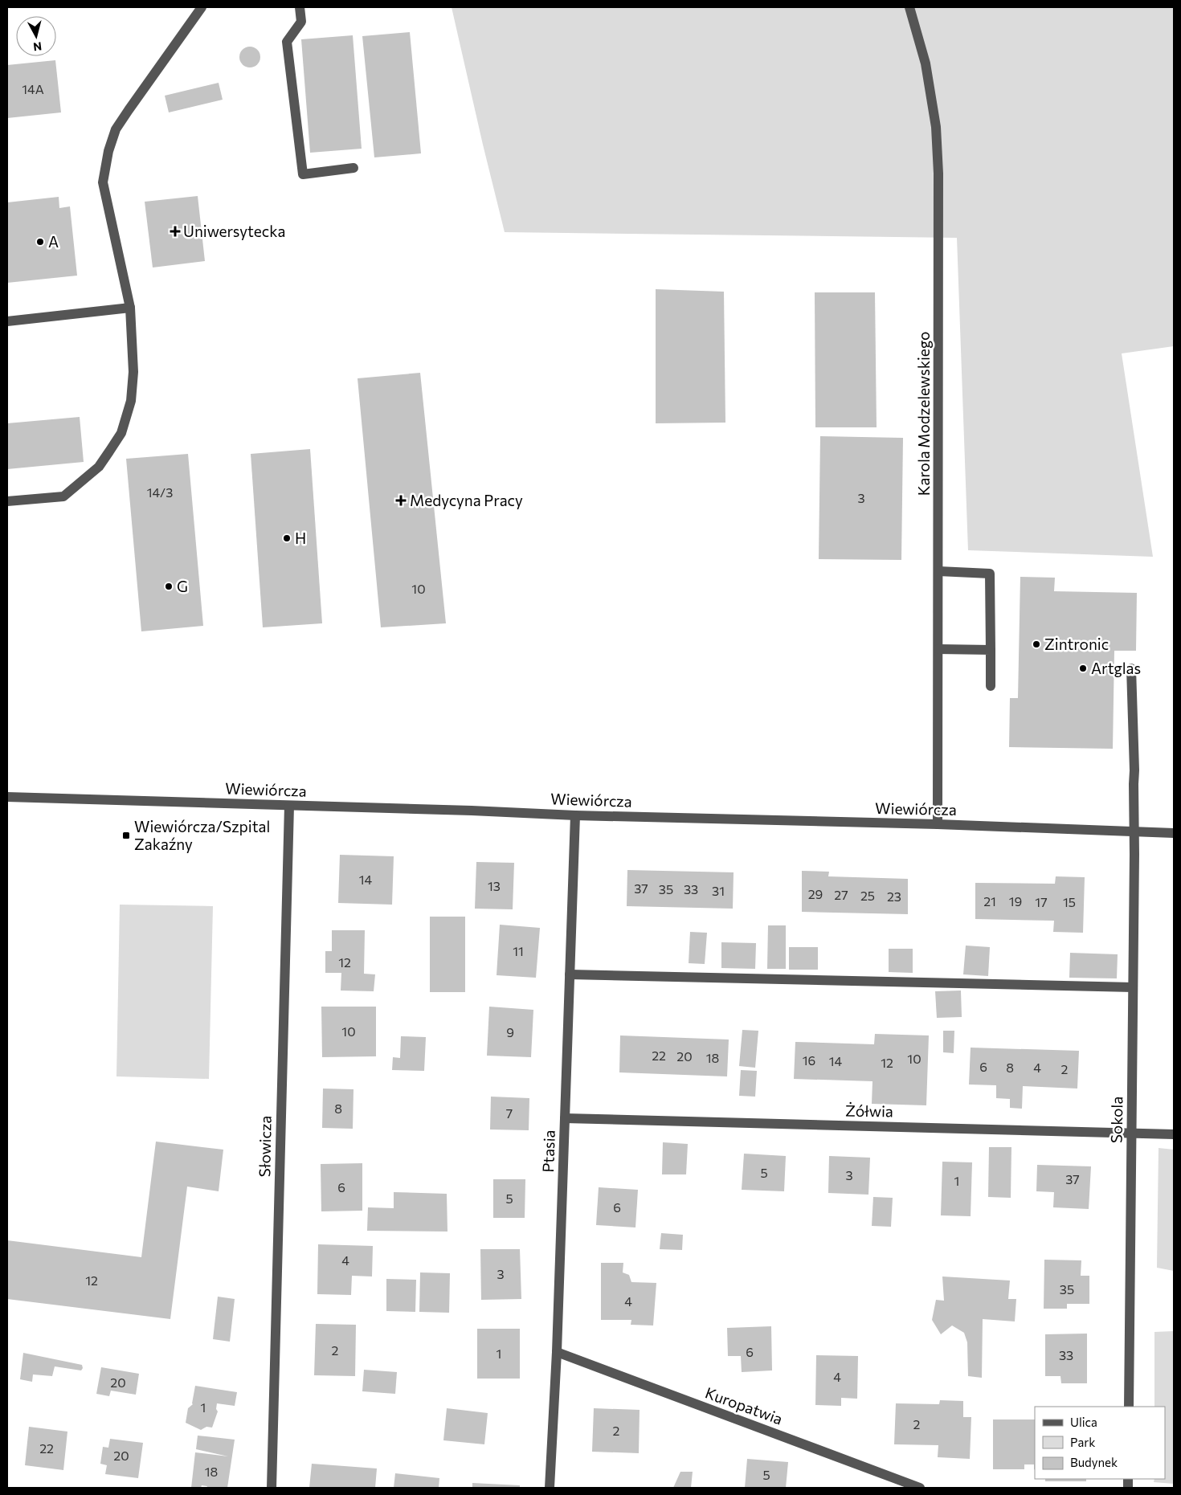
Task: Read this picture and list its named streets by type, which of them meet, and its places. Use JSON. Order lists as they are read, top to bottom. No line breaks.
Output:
{"streets":{"street":["Karola Modzelewskiego","Wiewiórcza","Żółwia","Sokola","Słowicza","Ptasia","Kuropatwia"]},"crossings":[["Karola Modzelewskiego","Wiewiórcza"],["Wiewiórcza","Sokola"],["Wiewiórcza","Słowicza"],["Wiewiórcza","Ptasia"],["Żółwia","Sokola"],["Żółwia","Ptasia"],["Ptasia","Kuropatwia"]],"places":{"health":["Uniwersytecka","Medycyna Pracy"],"other":["A","H","G","Zintronic","Artglas"],"transit":["Wiewiórcza/Szpital Zakaźny"]},"house_numbers":["14A","14/3","3","10","14","13","37","35","33","31","29","27","25","23","21","19","17","15","11","12","10","9","22","20","18","10","16","14","12","6","8","4","2","8","7","5","3","37","1","6","5","6","4","3","12","35","4","2","6","1","33","4","20","1","2","2","22","20","18","5"],"legend":["Ulica","Park","Budynek"],"north":"bottom"}
